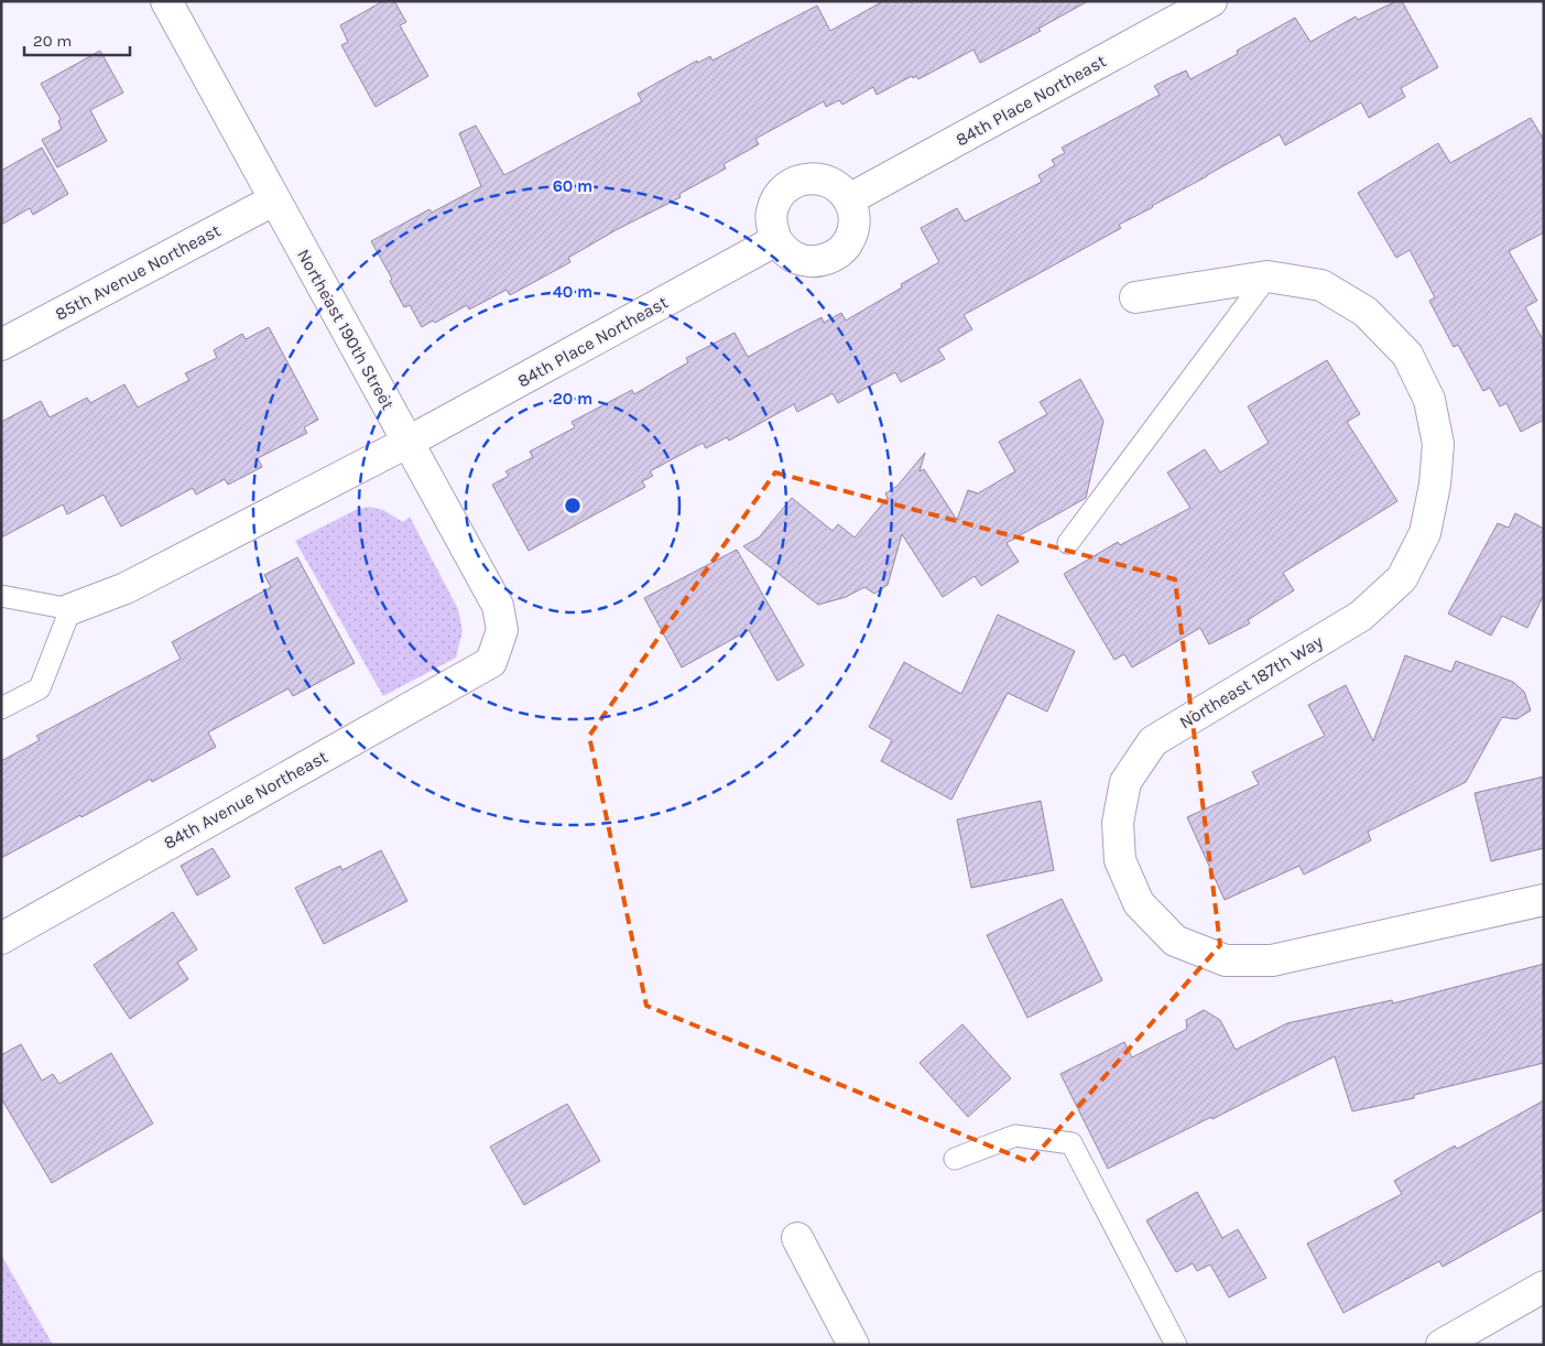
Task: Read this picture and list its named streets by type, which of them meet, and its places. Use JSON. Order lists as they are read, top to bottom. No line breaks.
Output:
{"streets":{"street":["84th Place Northeast","85th Avenue Northeast","Northeast 190th Street","Northeast 187th Way","84th Avenue Northeast"]},"crossings":[["84th Place Northeast","Northeast 190th Street"],["85th Avenue Northeast","Northeast 190th Street"],["Northeast 190th Street","84th Avenue Northeast"]],"scale_bar":"20 m","rings":["60 m","40 m","20 m"]}
